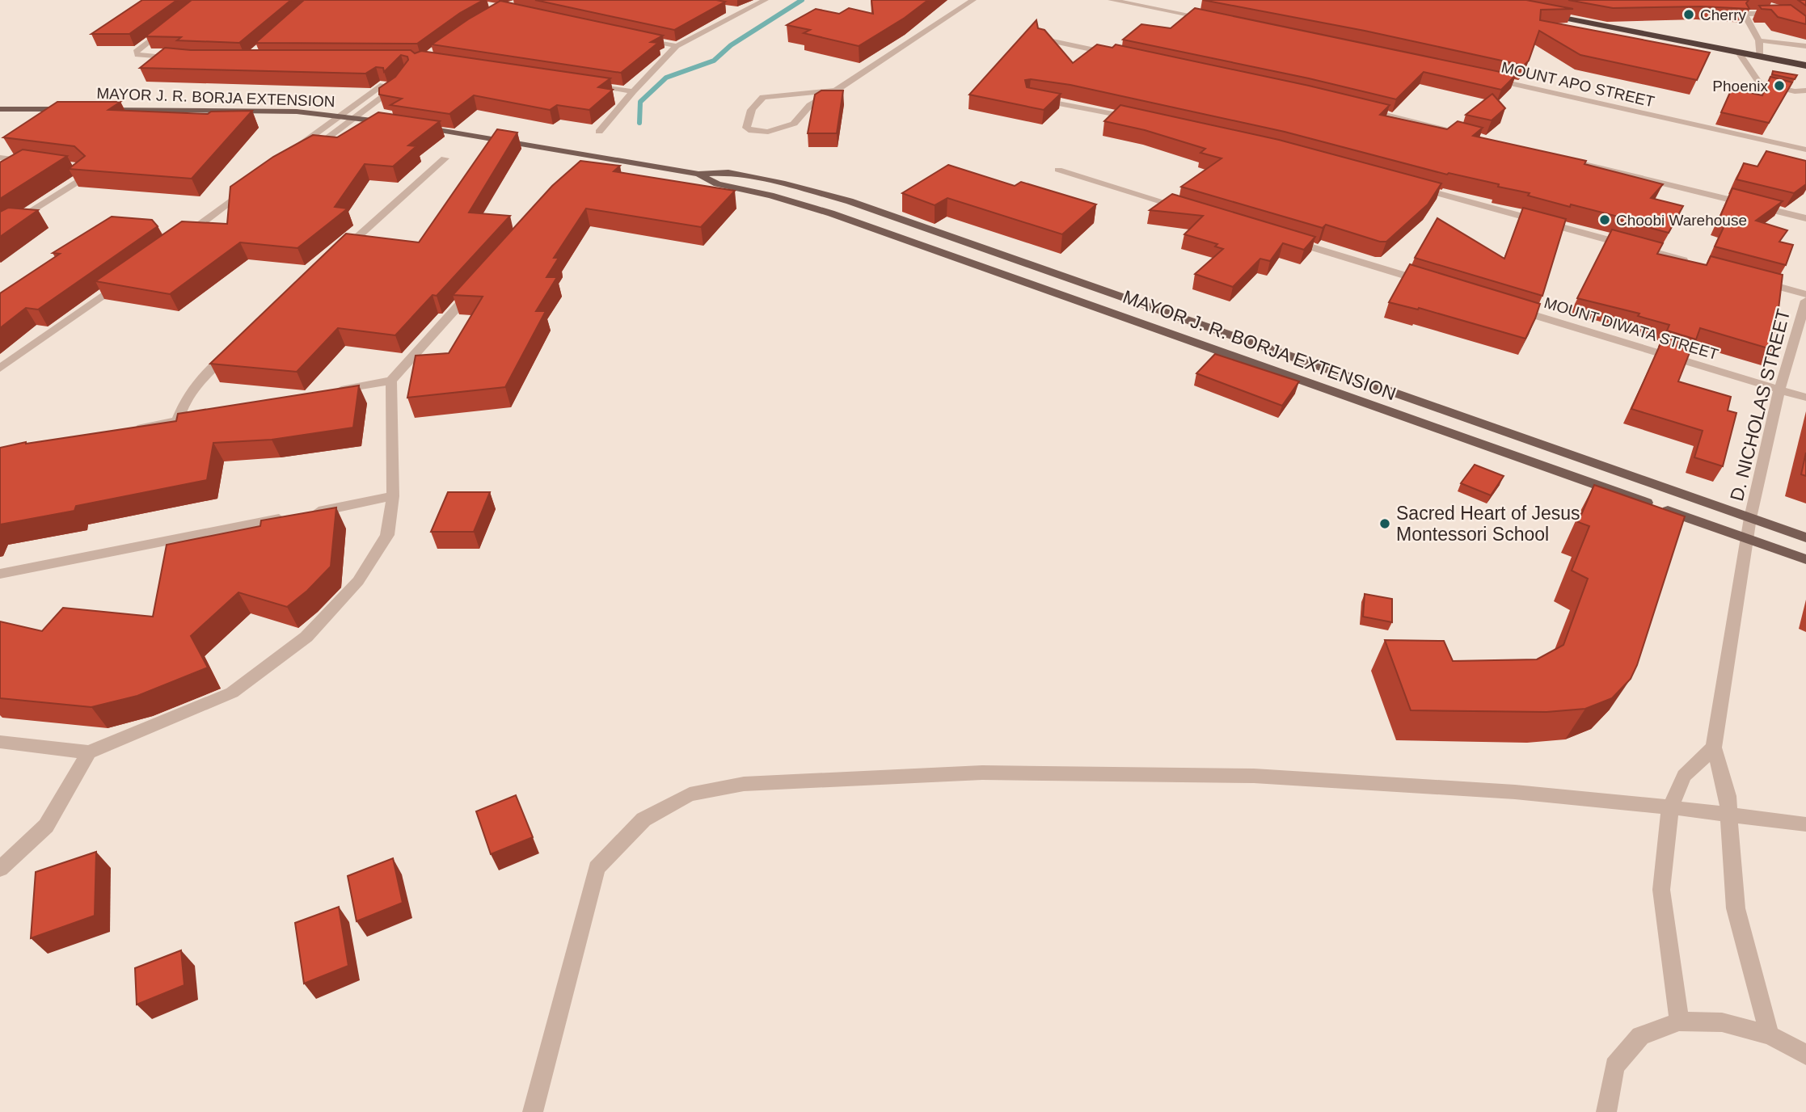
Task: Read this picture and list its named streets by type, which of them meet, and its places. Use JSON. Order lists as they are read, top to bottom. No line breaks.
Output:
{"streets":{"main road":["MAYOR J. R. BORJA EXTENSION"],"street":["MOUNT APO STREET","MOUNT DIWATA STREET","D. NICHOLAS STREET"]},"crossings":[["MAYOR J. R. BORJA EXTENSION","D. NICHOLAS STREET"],["MOUNT DIWATA STREET","D. NICHOLAS STREET"]],"places":["Cherry","Phoenix","Choobi Warehouse","Sacred Heart of Jesus Montessori School"]}
